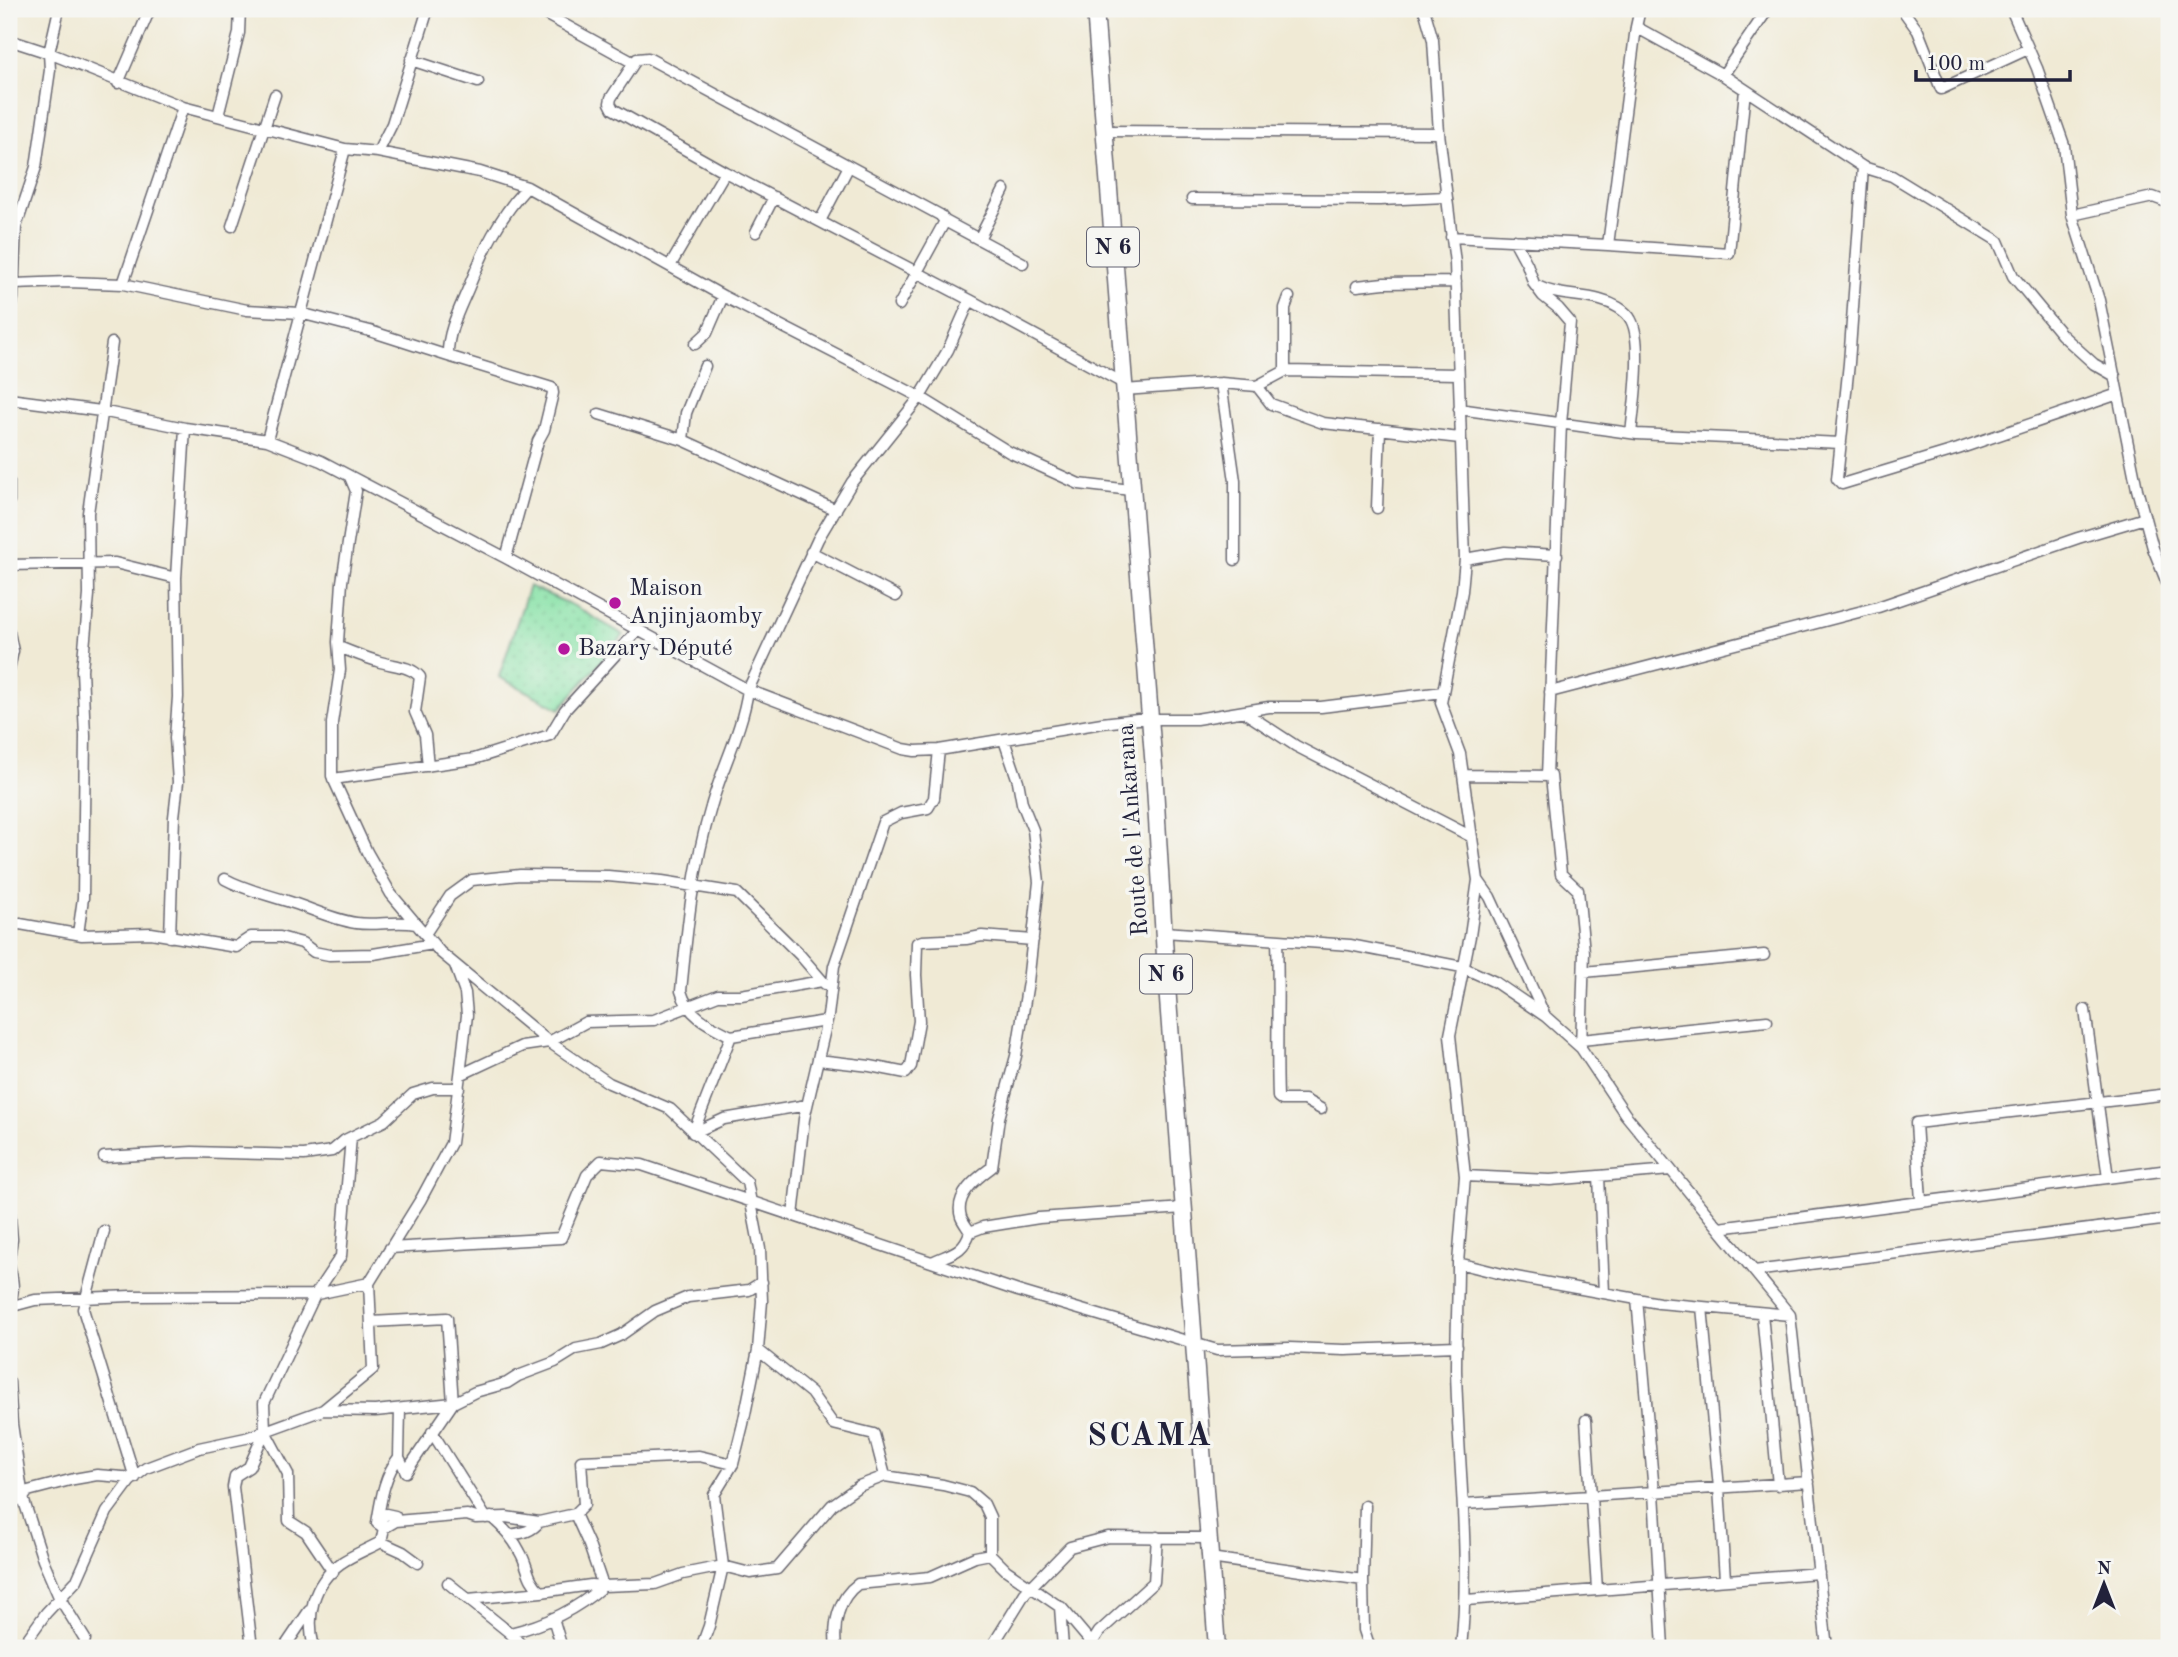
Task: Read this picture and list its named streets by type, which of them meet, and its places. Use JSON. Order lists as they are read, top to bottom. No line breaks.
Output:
{"streets":{"main road":["N 6","Route de l'Ankarana"]},"districts":["SCAMA"],"places":["Maison Anjinjaomby","Bazary Député"],"scale_bar":"100 m","north":"top"}
